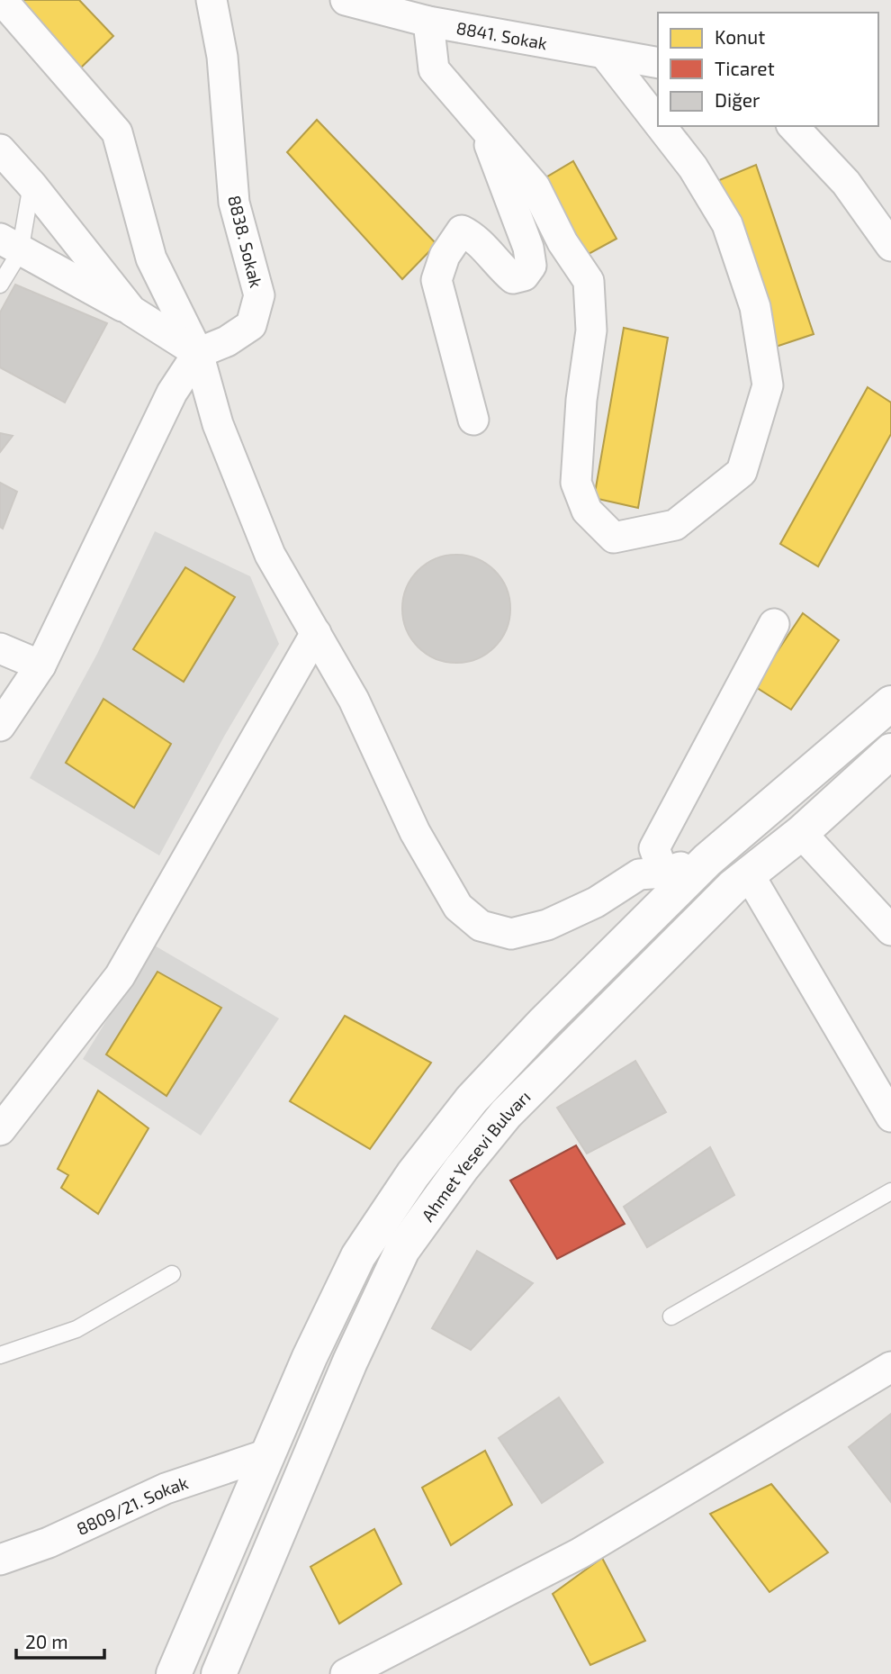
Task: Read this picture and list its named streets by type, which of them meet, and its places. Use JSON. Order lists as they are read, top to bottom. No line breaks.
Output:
{"streets":{"street":["8841. Sokak","8838. Sokak","Ahmet Yesevi Bulvarı","8809/21. Sokak"]},"legend":["Konut","Ticaret","Diğer"],"scale_bar":"20 m"}
